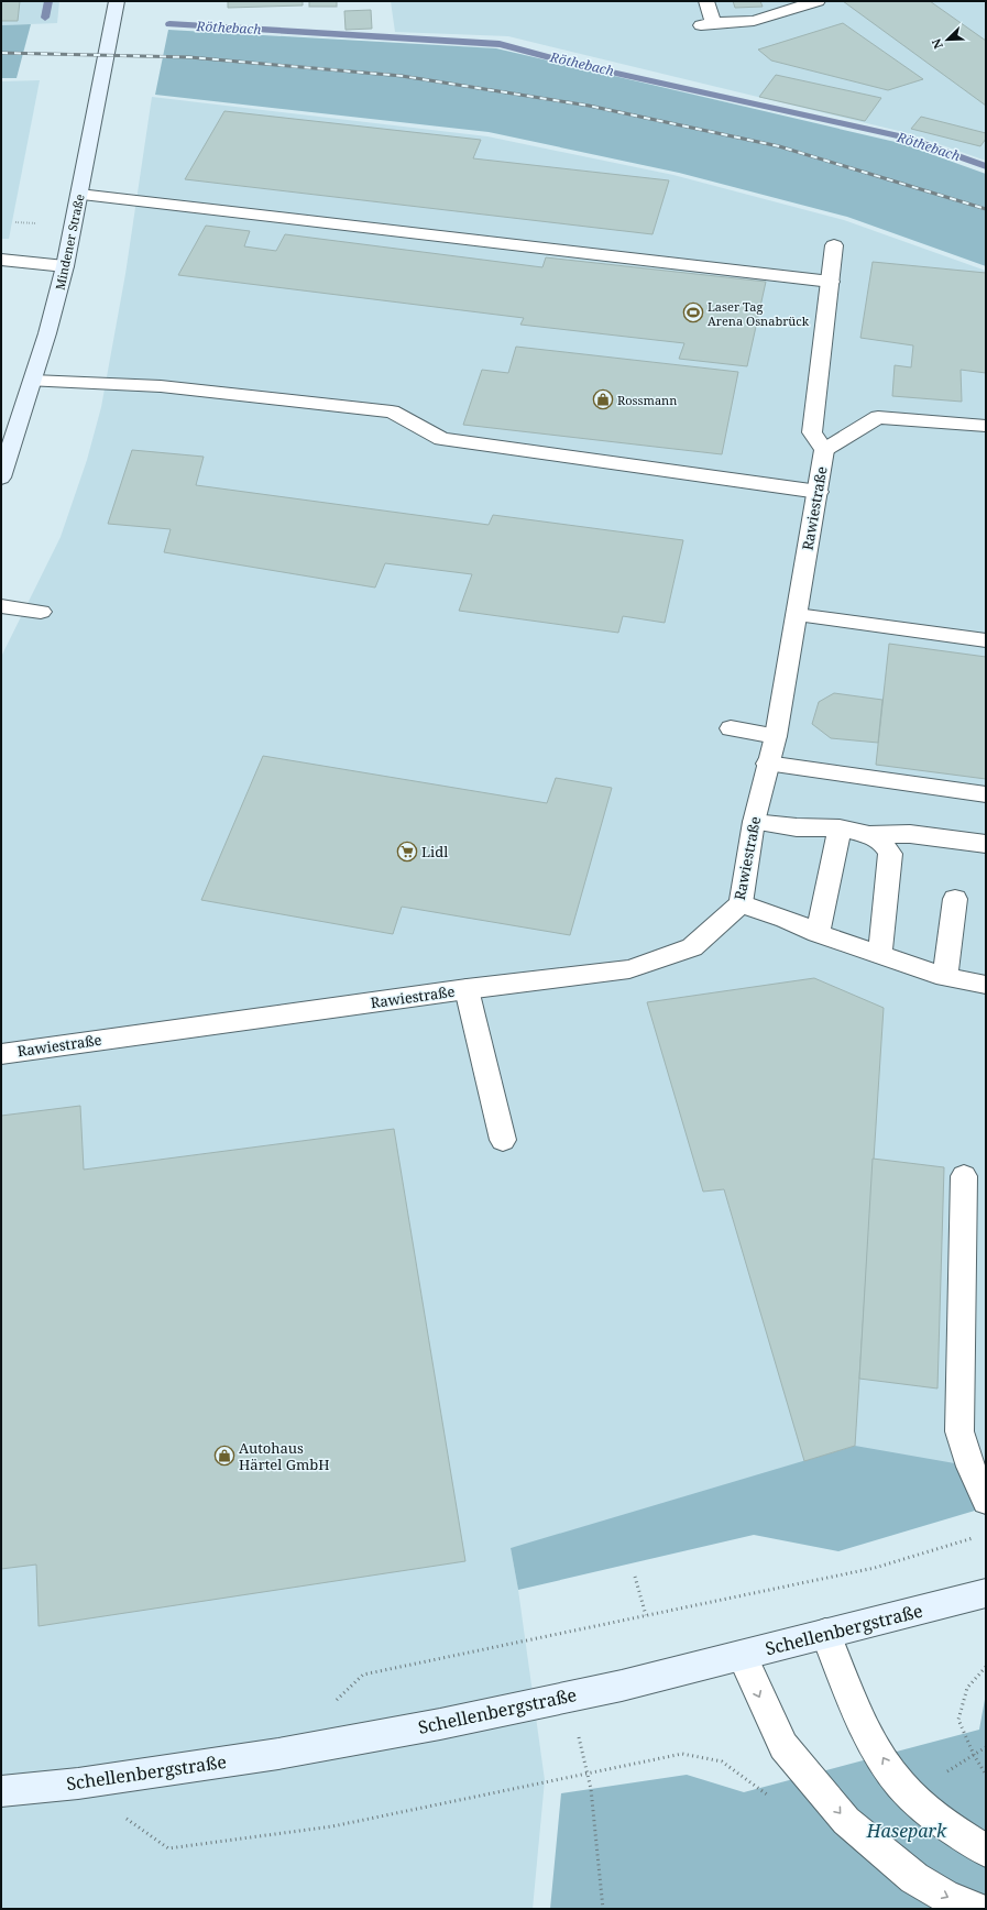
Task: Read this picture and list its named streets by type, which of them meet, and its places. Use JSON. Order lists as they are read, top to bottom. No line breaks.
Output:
{"streets":{"main road":["Mindener Straße","Schellenbergstraße"],"street":["Rawiestraße"]},"water":["Röthebach"],"parks":["Hasepark"],"places":{"sports":["Laser Tag Arena Osnabrück"],"shop":["Rossmann","Autohaus Härtel GmbH"],"supermarket":["Lidl"]},"north":"bottom left"}
